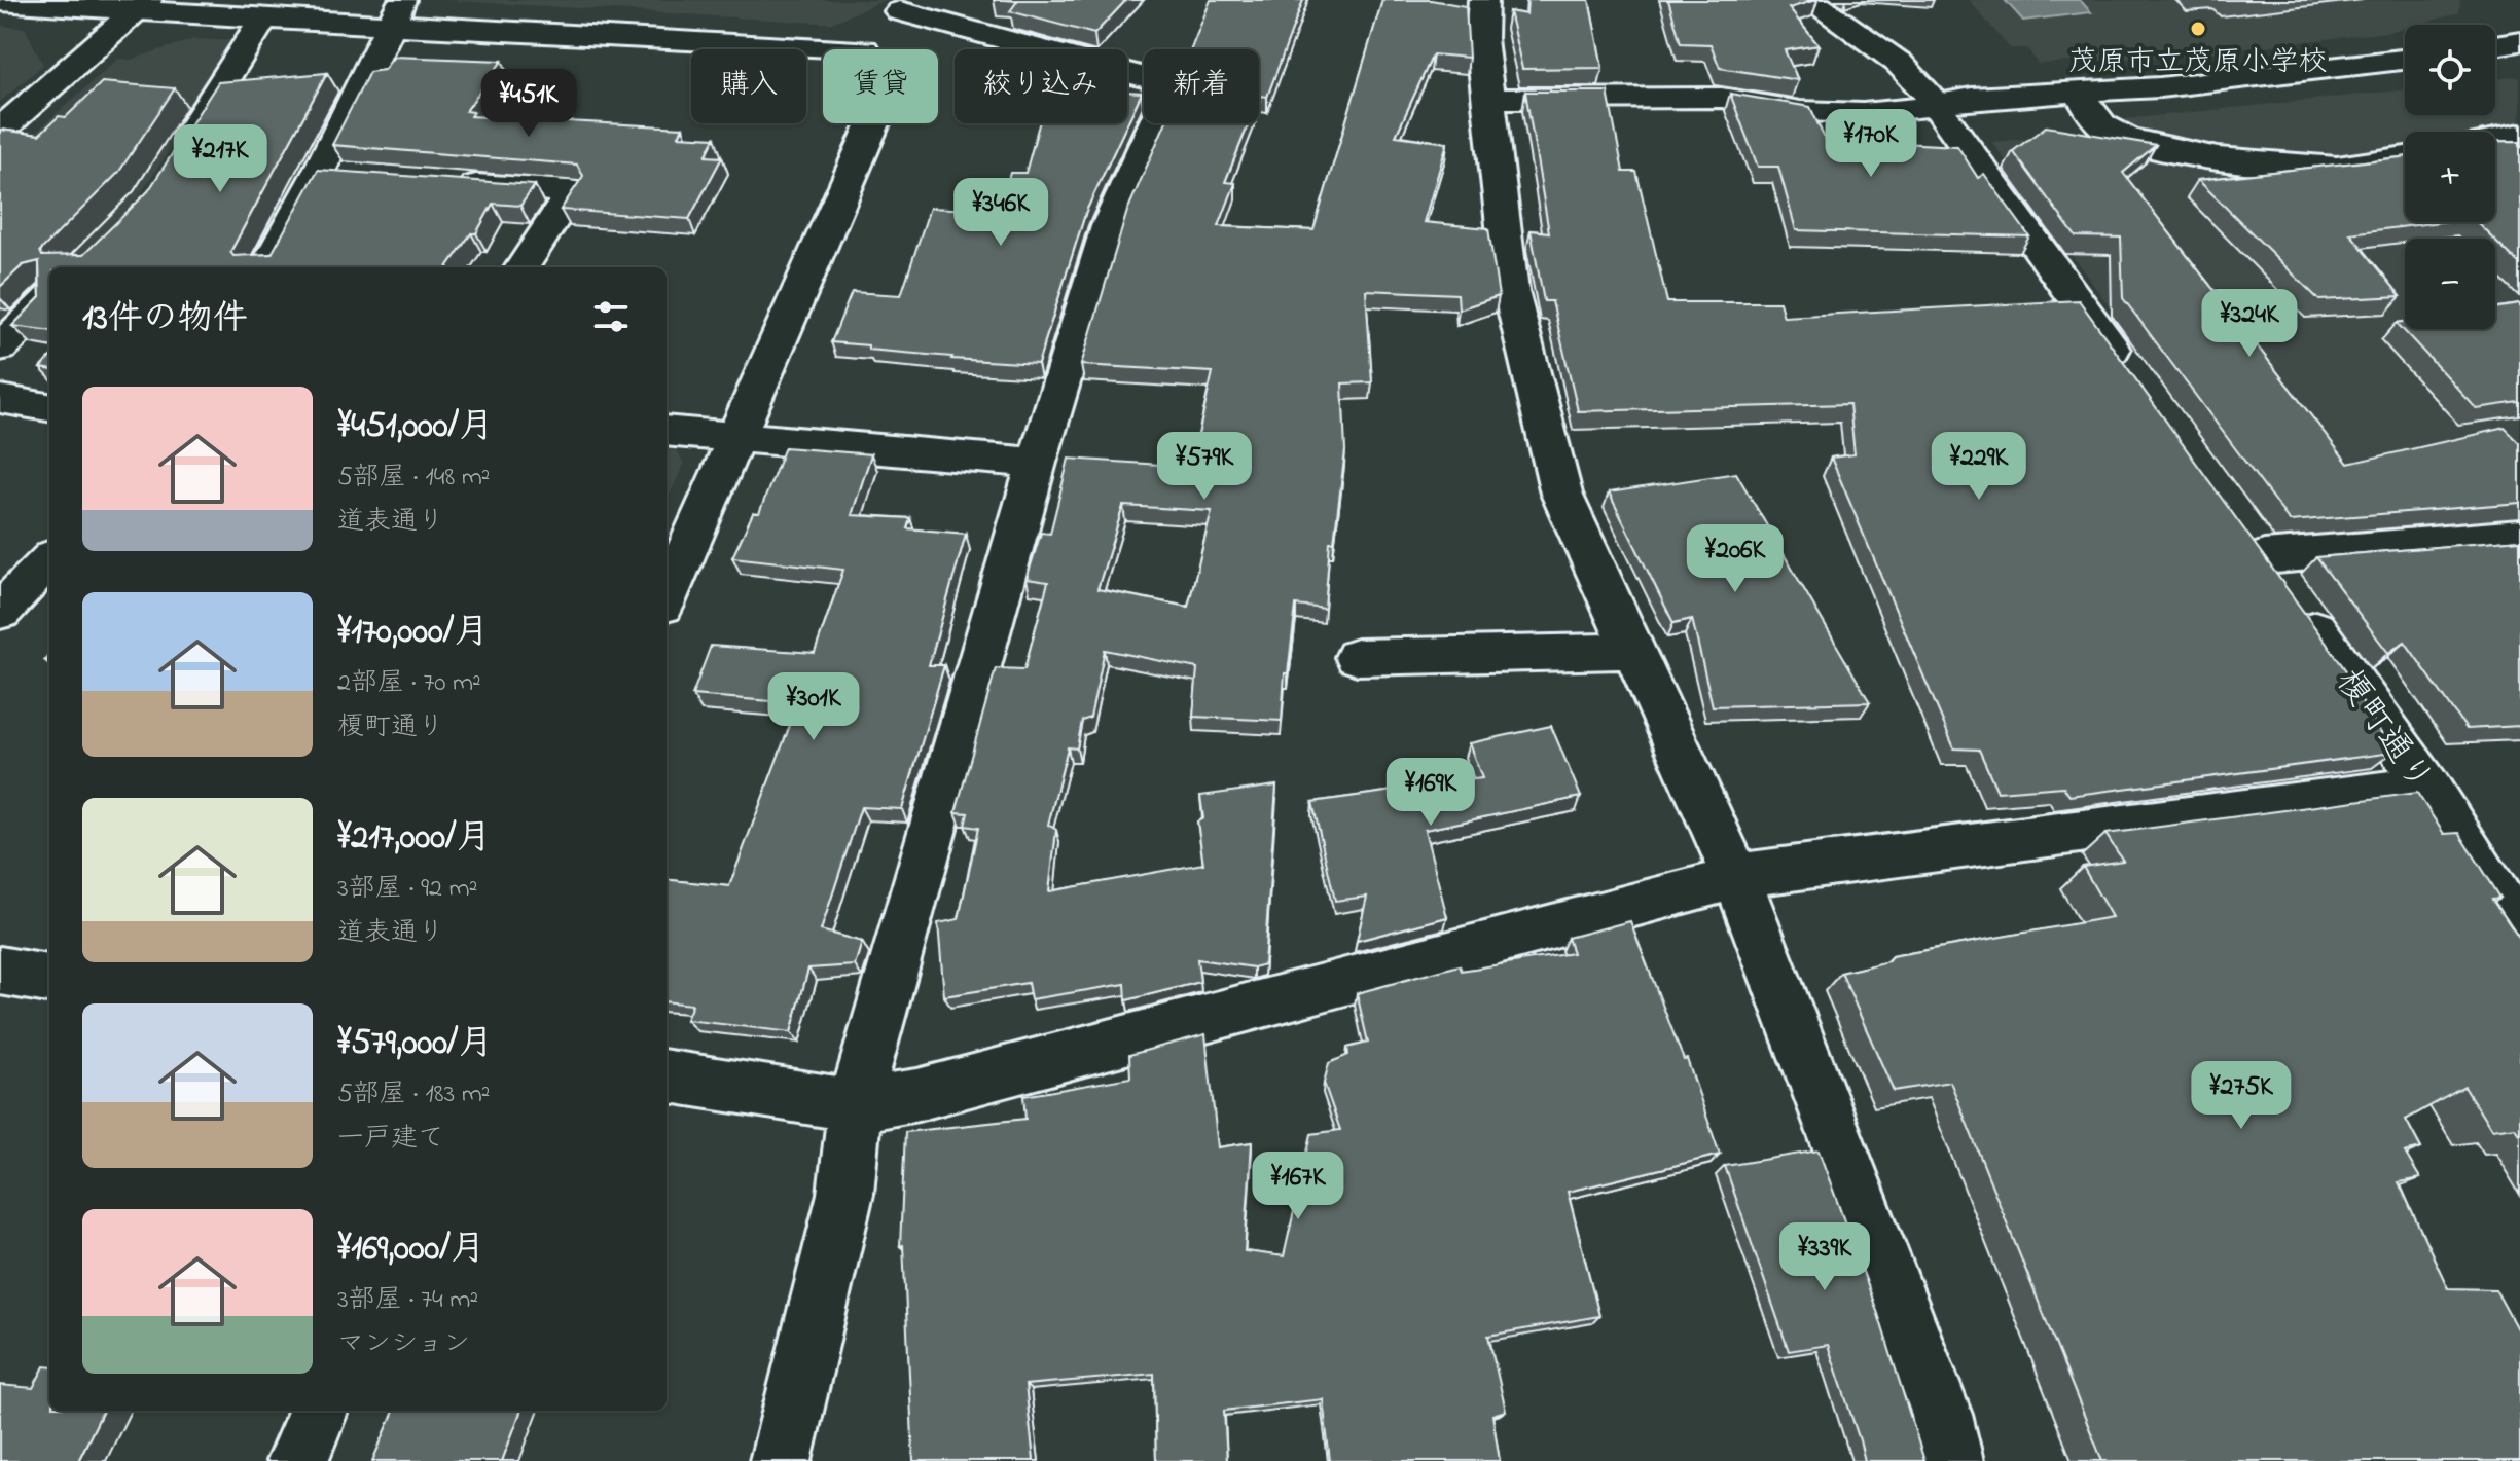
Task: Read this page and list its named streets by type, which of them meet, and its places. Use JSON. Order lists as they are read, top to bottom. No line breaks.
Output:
{"streets":{"street":["榎町通り"]},"places":["茂原市立茂原小学校"],"page":{"map_buttons":["+","−"],"chip":["購入","賃貸","絞り込み","新着"],"price":["¥451K","¥170K","¥217K","¥346K","¥324K","¥579K","¥229K","¥206K","¥301K","¥169K","¥275K","¥167K","¥339K"],"heading":"13件の物件","list":[{"name":"¥451,000/月","note":"5部屋 · 148 m² · 道表通り"},{"name":"¥170,000/月","note":"2部屋 · 70 m² · 榎町通り"},{"name":"¥217,000/月","note":"3部屋 · 92 m² · 道表通り"},{"name":"¥579,000/月","note":"5部屋 · 183 m² · 一戸建て"},{"name":"¥169,000/月","note":"3部屋 · 74 m² · マンション"}]}}
